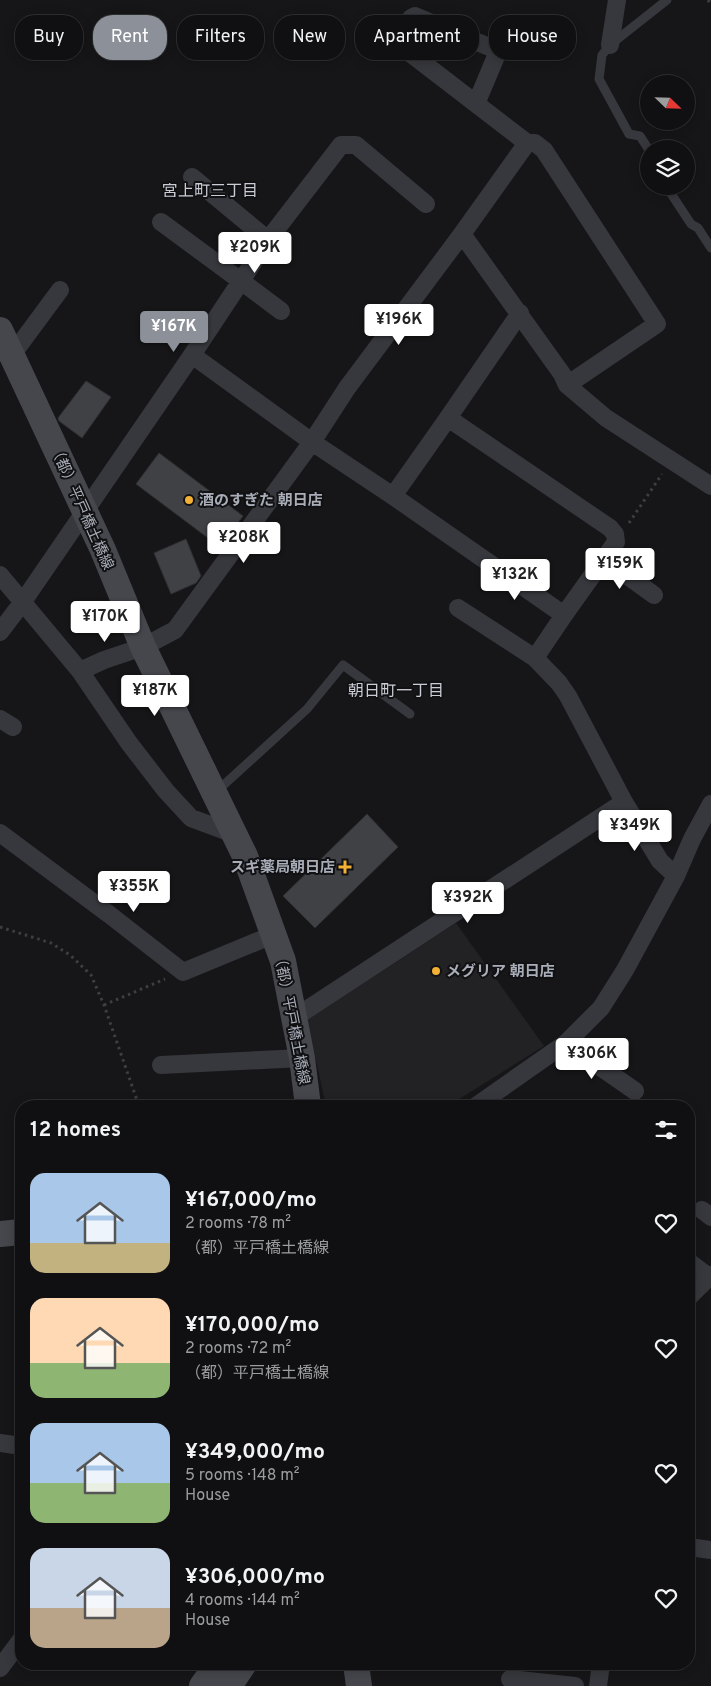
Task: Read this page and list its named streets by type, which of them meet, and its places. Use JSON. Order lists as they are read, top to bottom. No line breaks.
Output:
{"streets":{"street":["（都）平戸橋土橋線"]},"districts":["宮上町三丁目","朝日町一丁目"],"places":{"other":["酒のすぎた 朝日店","メグリア 朝日店"],"health":["スギ薬局朝日店"]},"north":"bottom right","page":{"chip":["Buy","Rent","Filters","New","Apartment","House"],"price":["¥209K","¥196K","¥167K","¥208K","¥159K","¥132K","¥170K","¥187K","¥349K","¥355K","¥392K","¥306K"],"heading":"12 homes","list":[{"name":"¥167,000/mo","note":"2 rooms · 78 m² · （都）平戸橋土橋線"},{"name":"¥170,000/mo","note":"2 rooms · 72 m² · （都）平戸橋土橋線"},{"name":"¥349,000/mo","note":"5 rooms · 148 m² · House"},{"name":"¥306,000/mo","note":"4 rooms · 144 m² · House"}]}}
